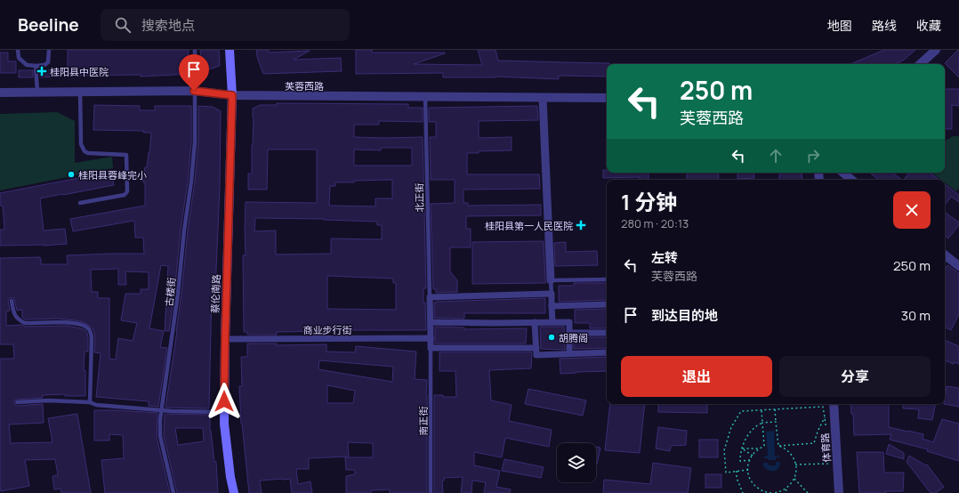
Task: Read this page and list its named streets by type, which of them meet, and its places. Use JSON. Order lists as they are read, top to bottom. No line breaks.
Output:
{"streets":{"main road":["蔡伦南路"],"street":["芙蓉西路","商业步行街","体育路"],"lane":["北正街","古楼街","南正街"]},"crossings":[["芙蓉西路","北正街"],["芙蓉西路","古楼街"],["芙蓉西路","蔡伦南路"],["蔡伦南路","商业步行街"]],"places":{"health":["桂阳县中医院","桂阳县第一人民医院"],"other":["桂阳县蓉峰完小","胡腾阁"]},"page":{"header":"Beeline","search":"搜索地点","nav":["地图","路线","收藏"],"turn":["250 m","芙蓉西路"],"heading":["1 分钟","280 m · 20:13"],"list":[{"name":"左转","note":"芙蓉西路","value":"250 m"},{"name":"到达目的地","value":"30 m"}],"buttons":["退出","分享"]}}
